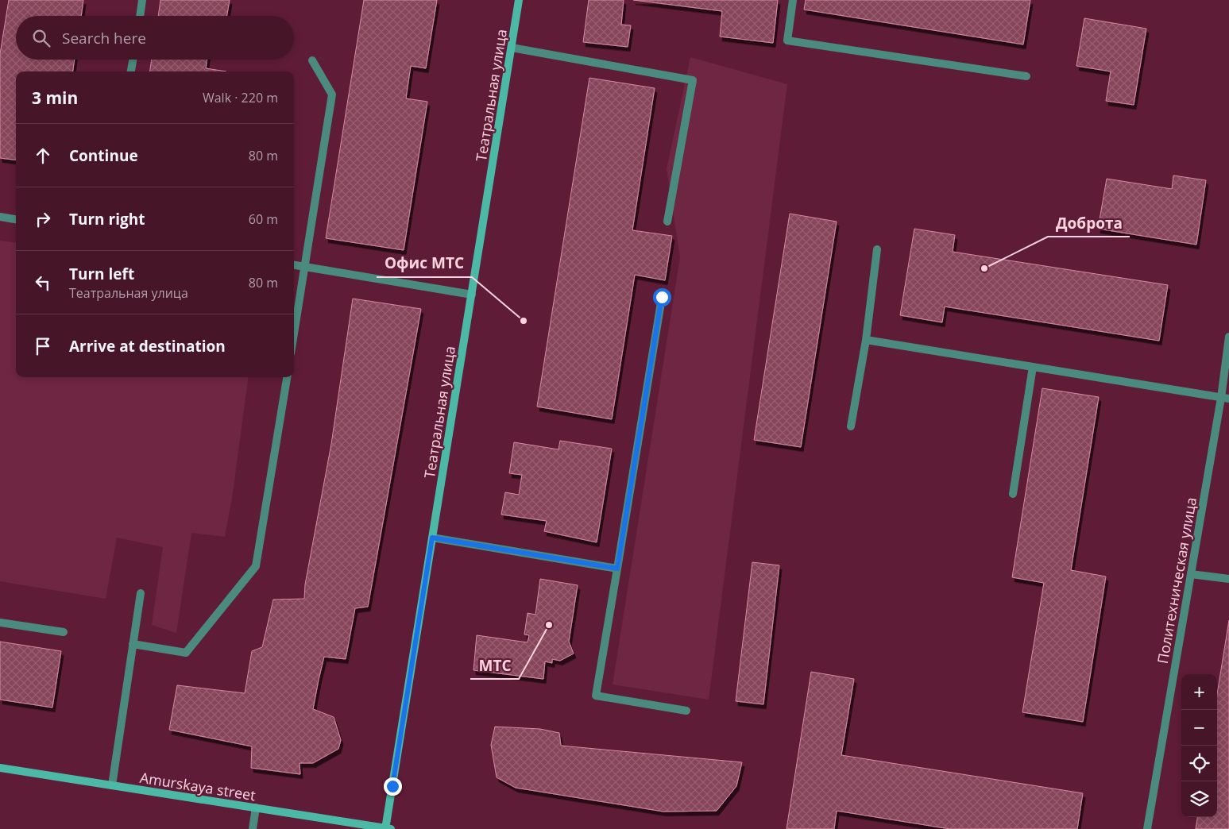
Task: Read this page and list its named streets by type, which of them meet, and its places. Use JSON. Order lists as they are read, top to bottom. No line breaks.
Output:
{"streets":{"main road":["Театральная улица","Amurskaya street"],"street":["Политехническая улица"]},"crossings":[["Театральная улица","Amurskaya street"]],"places":["Доброта","Офис МТС","МТС"],"page":{"search":"Search here","heading":["3 min","Walk · 220 m"],"list":[["Continue","80 m"],["Turn right","60 m"],["Turn left","Театральная улица","80 m"],"Arrive at destination"],"map_buttons":["+","−"]}}
